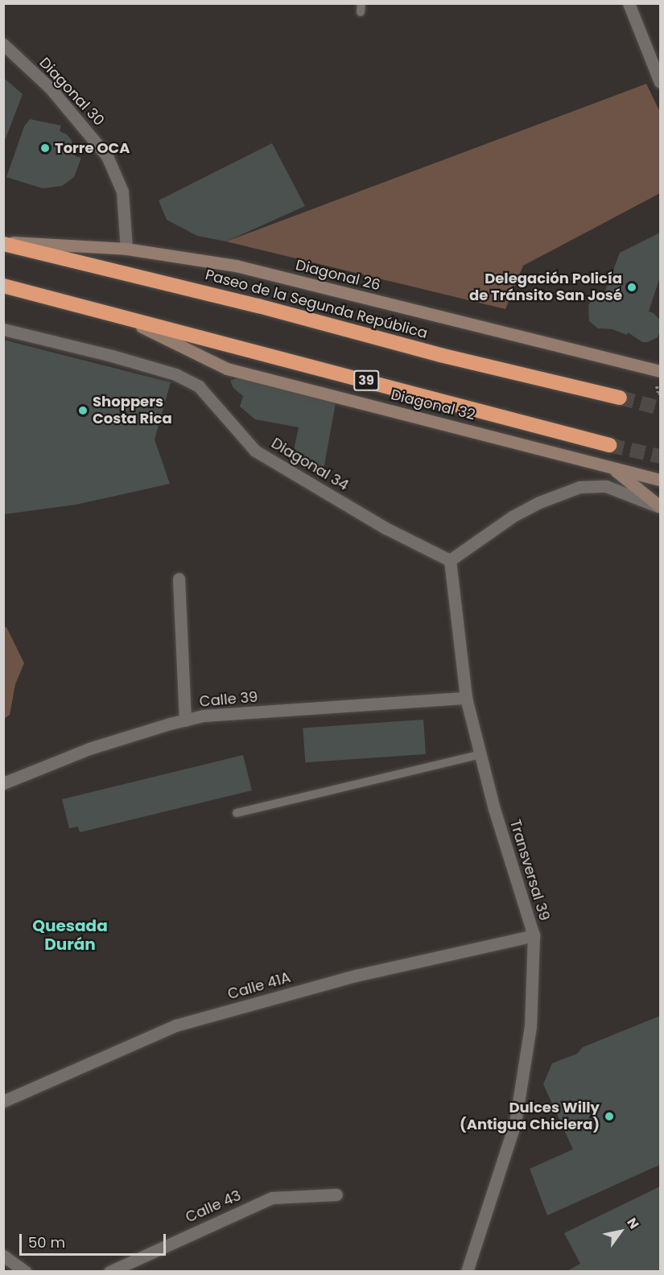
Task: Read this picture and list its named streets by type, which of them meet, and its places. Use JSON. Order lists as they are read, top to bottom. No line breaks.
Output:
{"streets":{"highway":["Paseo de la Segunda República","39"],"main road":["Diagonal 26","Diagonal 32"],"street":["Diagonal 30","Diagonal 34","Calle 39","Transversal 39","Calle 41A","Calle 43"]},"crossings":[["Diagonal 30","Diagonal 26"],["Diagonal 26","Paseo de la Segunda República"],["39","Diagonal 32"],["Diagonal 34","Transversal 39"],["Calle 39","Transversal 39"],["Transversal 39","Calle 41A"]],"districts":["Quesada Durán"],"places":["Torre OCA","Delegación Policía de Tránsito San José","Shoppers Costa Rica","Dulces Willy (Antigua Chiclera)"],"scale_bar":"50 m","north":"top right"}
